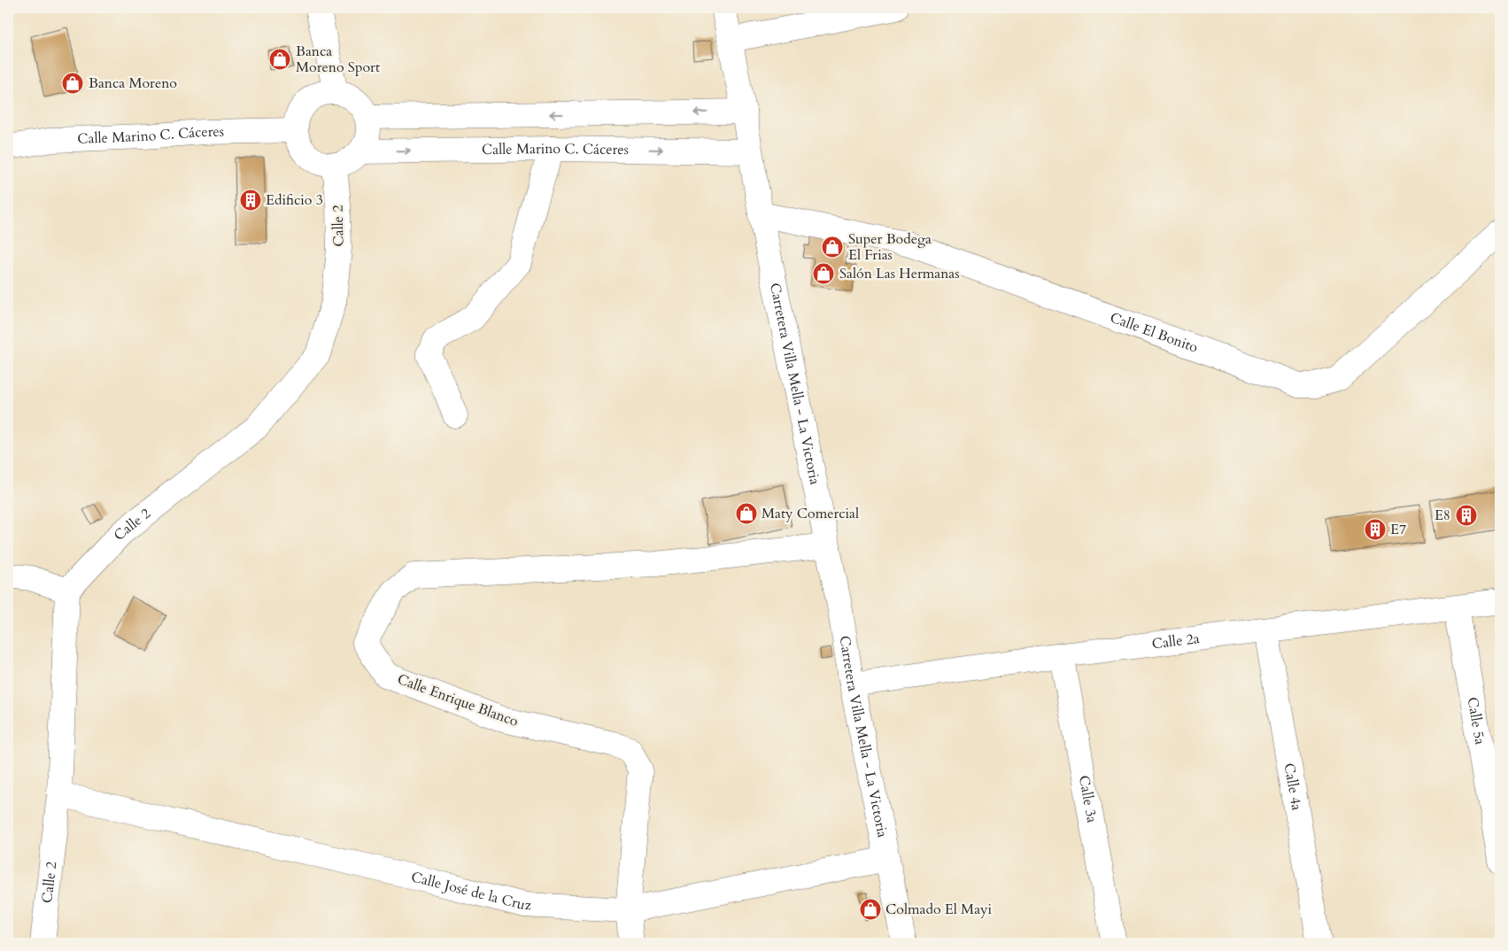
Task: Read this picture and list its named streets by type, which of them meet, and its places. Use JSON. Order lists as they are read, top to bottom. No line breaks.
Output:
{"streets":{"street":["Calle Marino C. Cáceres","Calle 2","Calle El Bonito","Carretera Villa Mella - La Victoria","Calle 2a","Calle Enrique Blanco","Calle 5a","Calle 4a","Calle 3a","Calle José de la Cruz"]},"crossings":[["Calle Marino C. Cáceres","Calle 2"],["Calle Marino C. Cáceres","Carretera Villa Mella - La Victoria"],["Calle 2","Calle José de la Cruz"],["Calle El Bonito","Carretera Villa Mella - La Victoria"],["Carretera Villa Mella - La Victoria","Calle 2a"],["Carretera Villa Mella - La Victoria","Calle Enrique Blanco"],["Carretera Villa Mella - La Victoria","Calle José de la Cruz"],["Calle 2a","Calle 5a"],["Calle 2a","Calle 4a"],["Calle 2a","Calle 3a"],["Calle Enrique Blanco","Calle José de la Cruz"]],"places":{"shop":["Banca Moreno Sport","Banca Moreno","Super Bodega El Frias","Salón Las Hermanas","Maty Comercial","Colmado El Mayi"],"building":["Edificio 3","E8","E7"]}}
